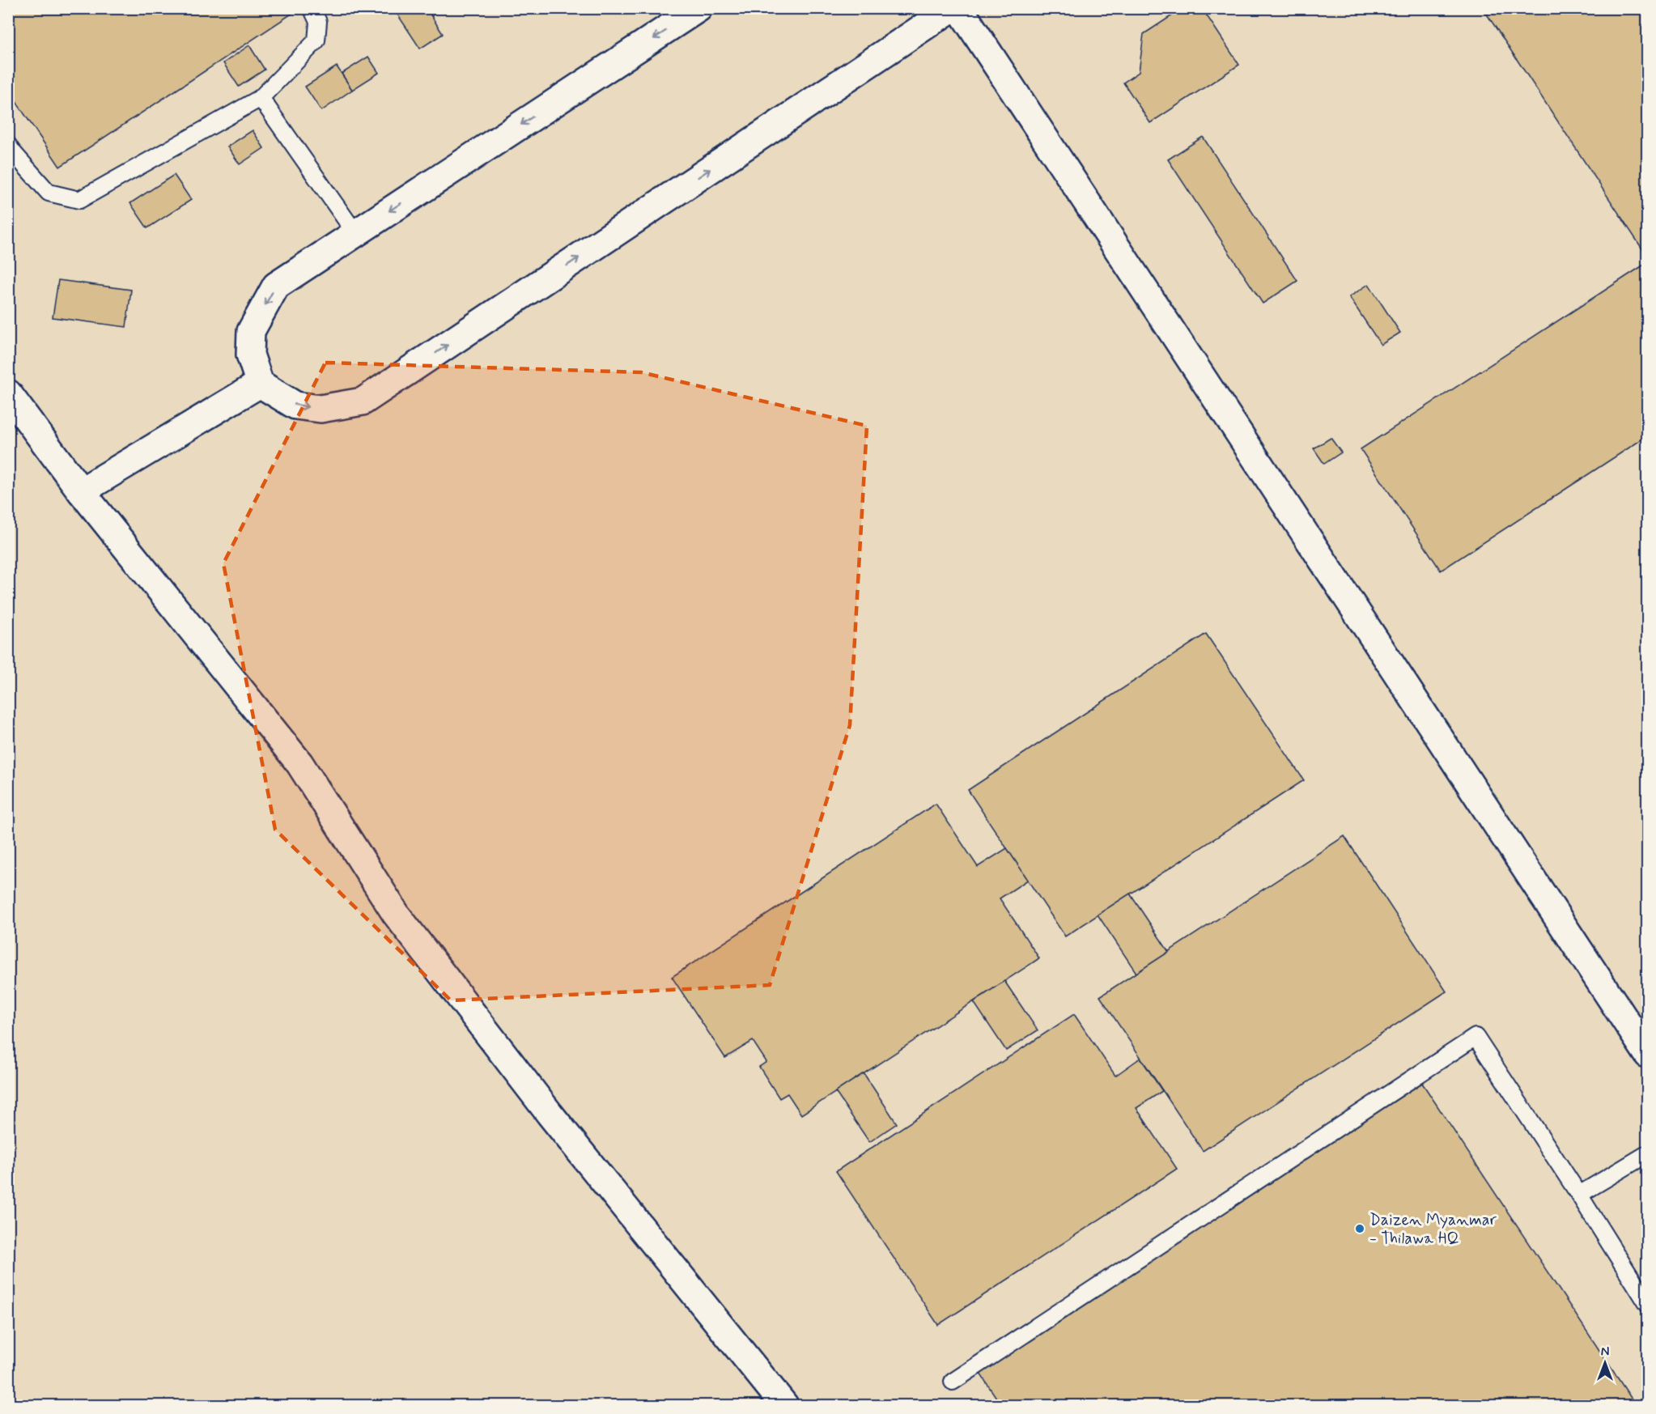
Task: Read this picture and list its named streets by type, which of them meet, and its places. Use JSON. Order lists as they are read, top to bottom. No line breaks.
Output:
{"places":["Daizen Myanmar - Thilawa HQ"],"north":"top"}
